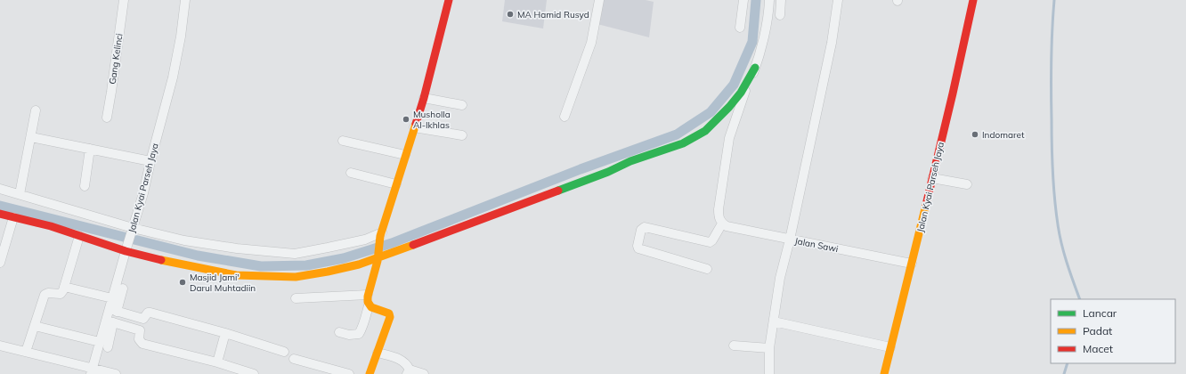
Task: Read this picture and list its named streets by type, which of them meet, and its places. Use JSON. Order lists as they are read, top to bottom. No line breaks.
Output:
{"streets":{"street":["Gang Kelinci","Jalan Kyai Parseh Jaya","Jalan Sawi"]},"crossings":[["Jalan Kyai Parseh Jaya","Jalan Sawi"]],"places":["MA Hamid Rusyd","Musholla Al-Ikhlas","Indomaret","Masjid Jami' Darul Muhtadiin"],"legend":["Lancar","Padat","Macet"]}
